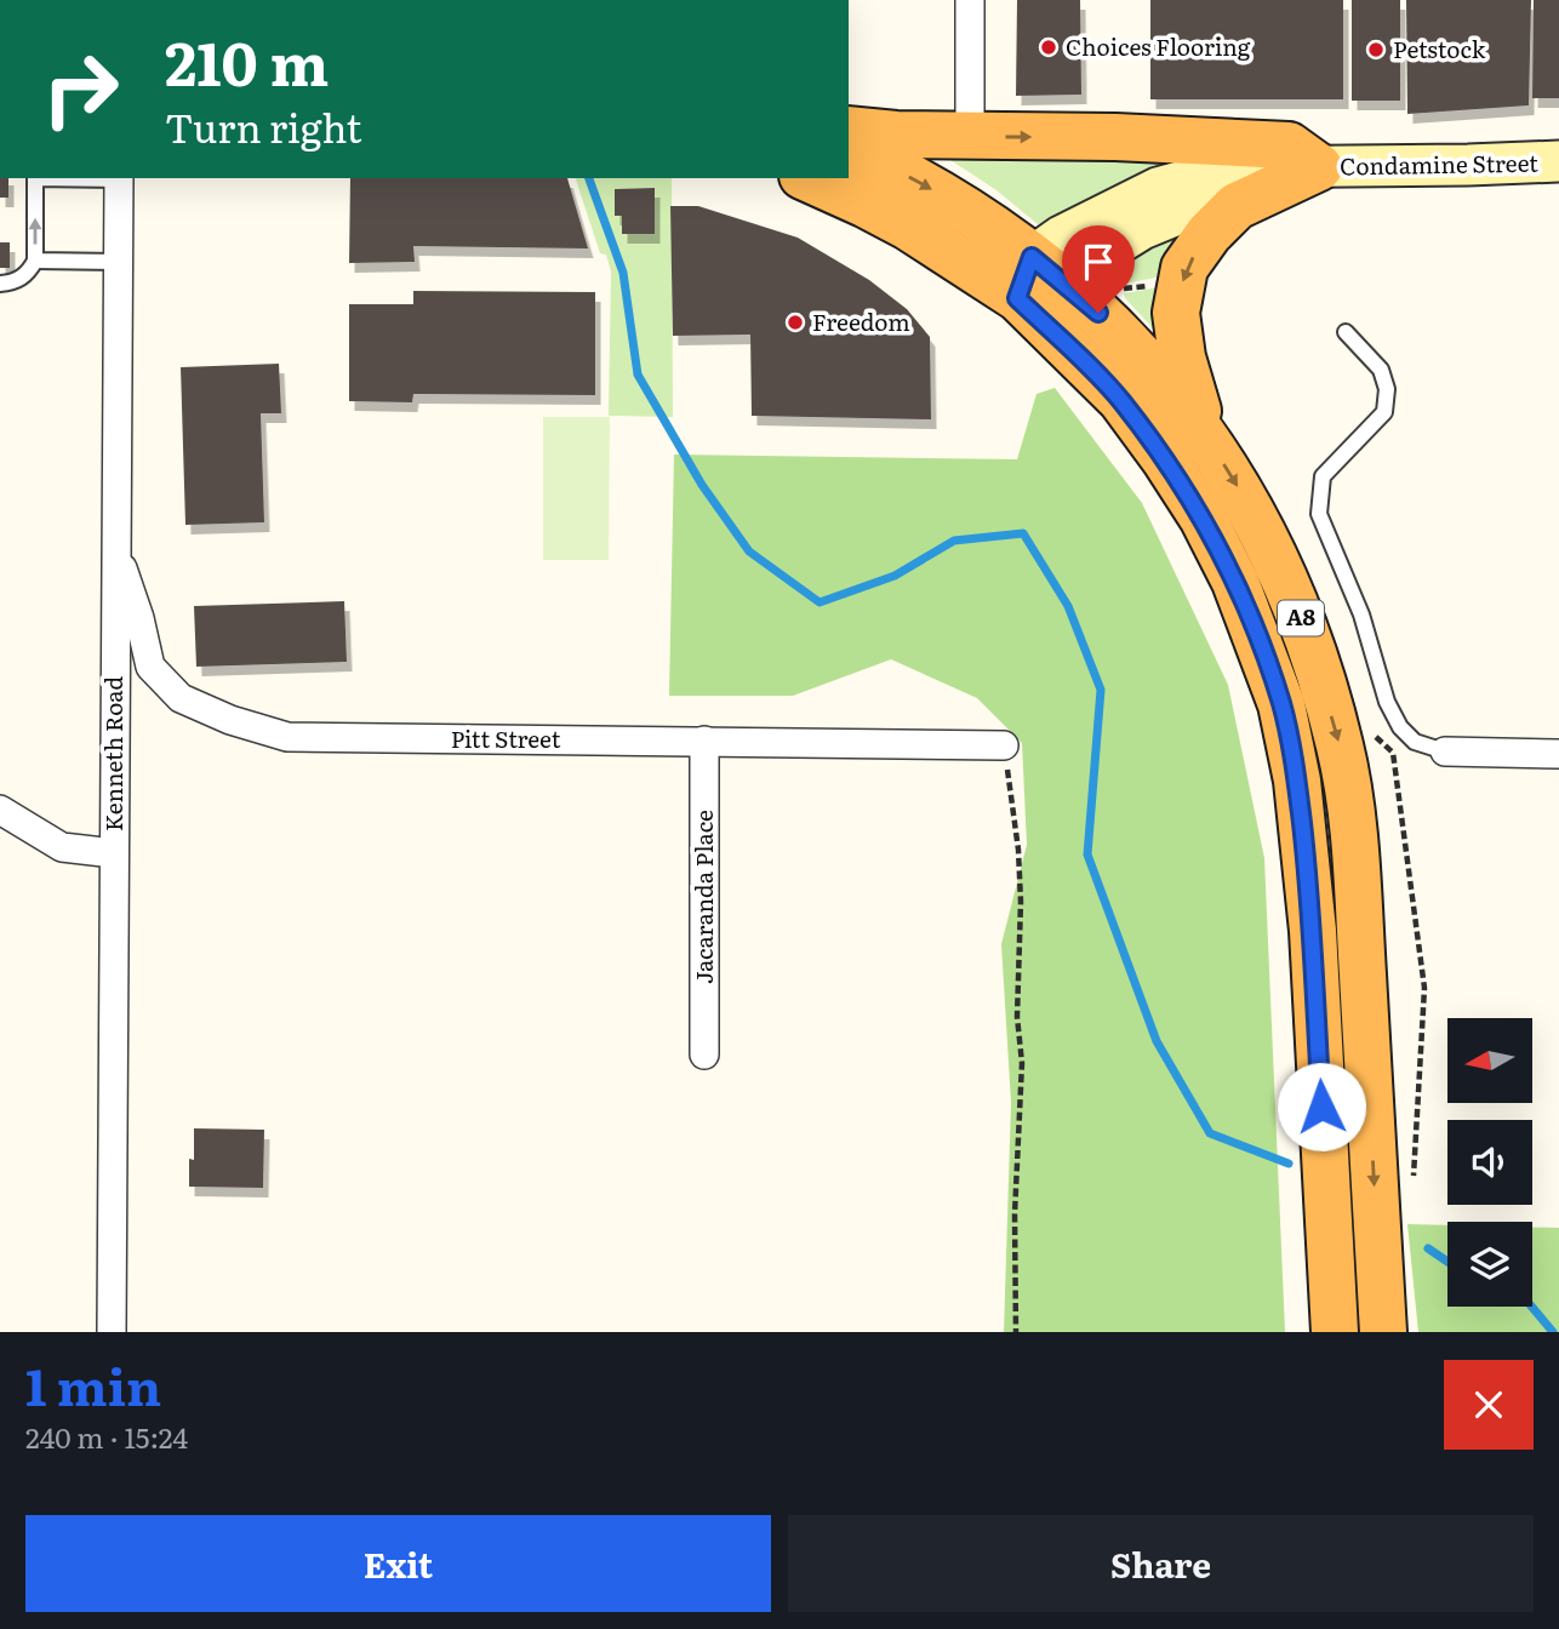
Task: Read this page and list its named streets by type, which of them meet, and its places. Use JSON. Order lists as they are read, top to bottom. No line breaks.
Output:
{"streets":{"highway":["A8"],"main road":["Condamine Street"],"street":["Pitt Street","Kenneth Road","Jacaranda Place"]},"crossings":[["Condamine Street","A8"],["Pitt Street","Kenneth Road"],["Pitt Street","Jacaranda Place"]],"places":["Choices Flooring","Petstock","Freedom"],"north":"left","page":{"turn":["210 m","Turn right"],"heading":["1 min","240 m · 15:24"],"buttons":["Exit","Share"]}}
